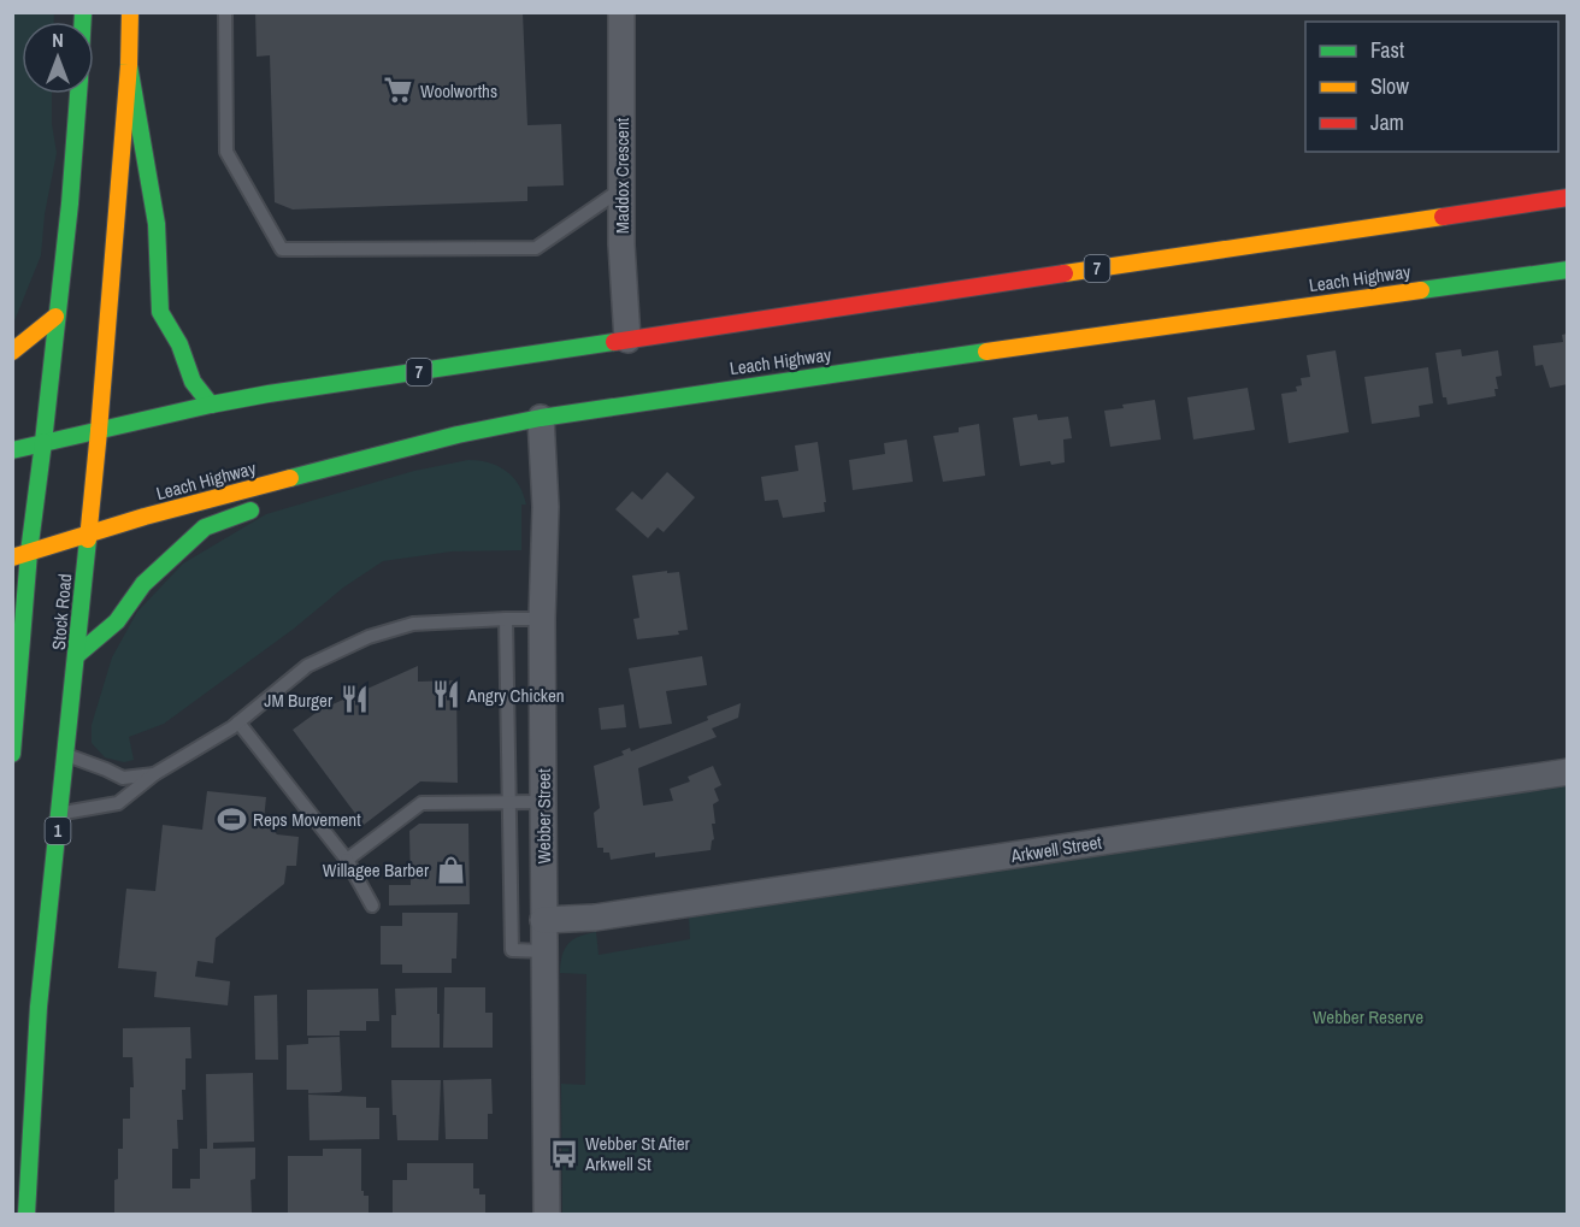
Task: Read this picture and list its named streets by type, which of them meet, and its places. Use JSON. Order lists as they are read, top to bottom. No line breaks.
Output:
{"streets":{"main road":["7","Leach Highway","Stock Road","1"],"street":["Maddox Crescent","Webber Street","Arkwell Street"]},"crossings":[["Maddox Crescent","7"],["7","Stock Road"],["Leach Highway","Stock Road"],["Leach Highway","Webber Street"],["Webber Street","Arkwell Street"]],"parks":["Webber Reserve"],"places":{"supermarket":["Woolworths"],"restaurant":["Angry Chicken","JM Burger"],"sports":["Reps Movement"],"shop":["Willagee Barber"],"bus stop":["Webber St After Arkwell St"]},"legend":["Fast","Slow","Jam"],"north":"top"}
